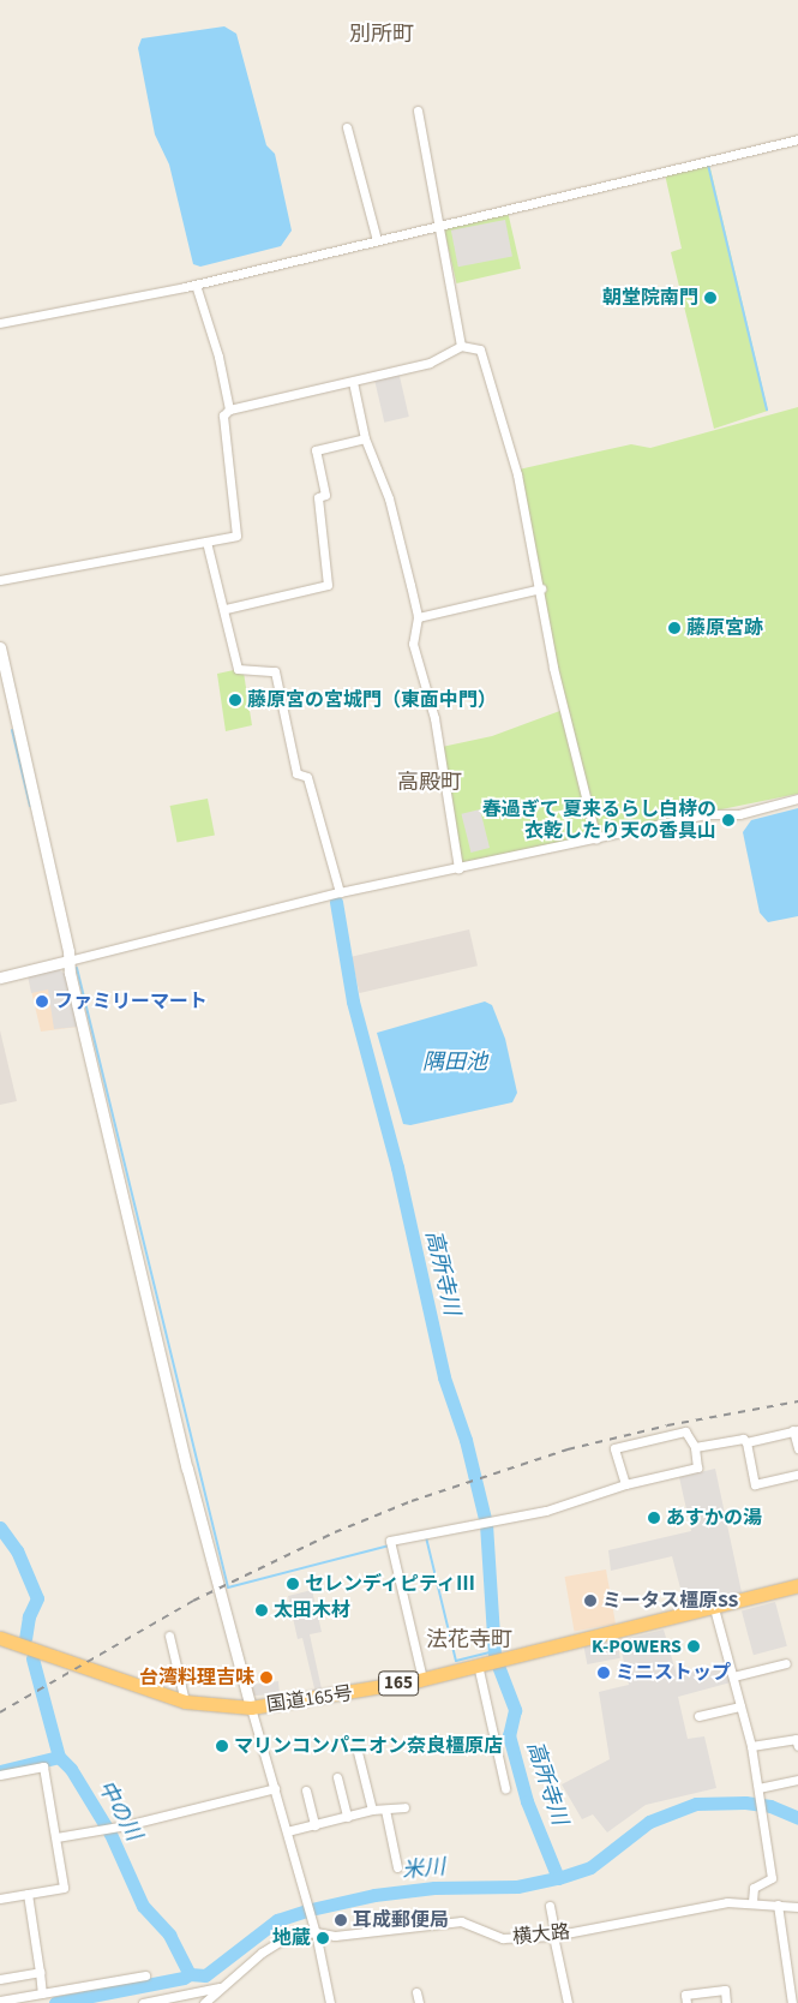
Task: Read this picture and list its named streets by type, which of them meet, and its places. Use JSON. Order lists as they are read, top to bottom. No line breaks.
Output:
{"streets":{"highway":["165","国道165号"],"street":["横大路"]},"districts":["別所町","高殿町","法花寺町"],"water":["隅田池","高所寺川","中の川","米川"],"places":["朝堂院南門","藤原宮跡","藤原宮の宮城門（東面中門）","春過ぎて 夏来るらし白𣑥の 衣乾したり天の香具山","ファミリーマート","あすかの湯","セレンディピティⅢ","ミータス橿原SS","太田木材","K-POWERS","ミニストップ","台湾料理吉味","マリンコンパニオン奈良橿原店","耳成郵便局","地蔵"]}
